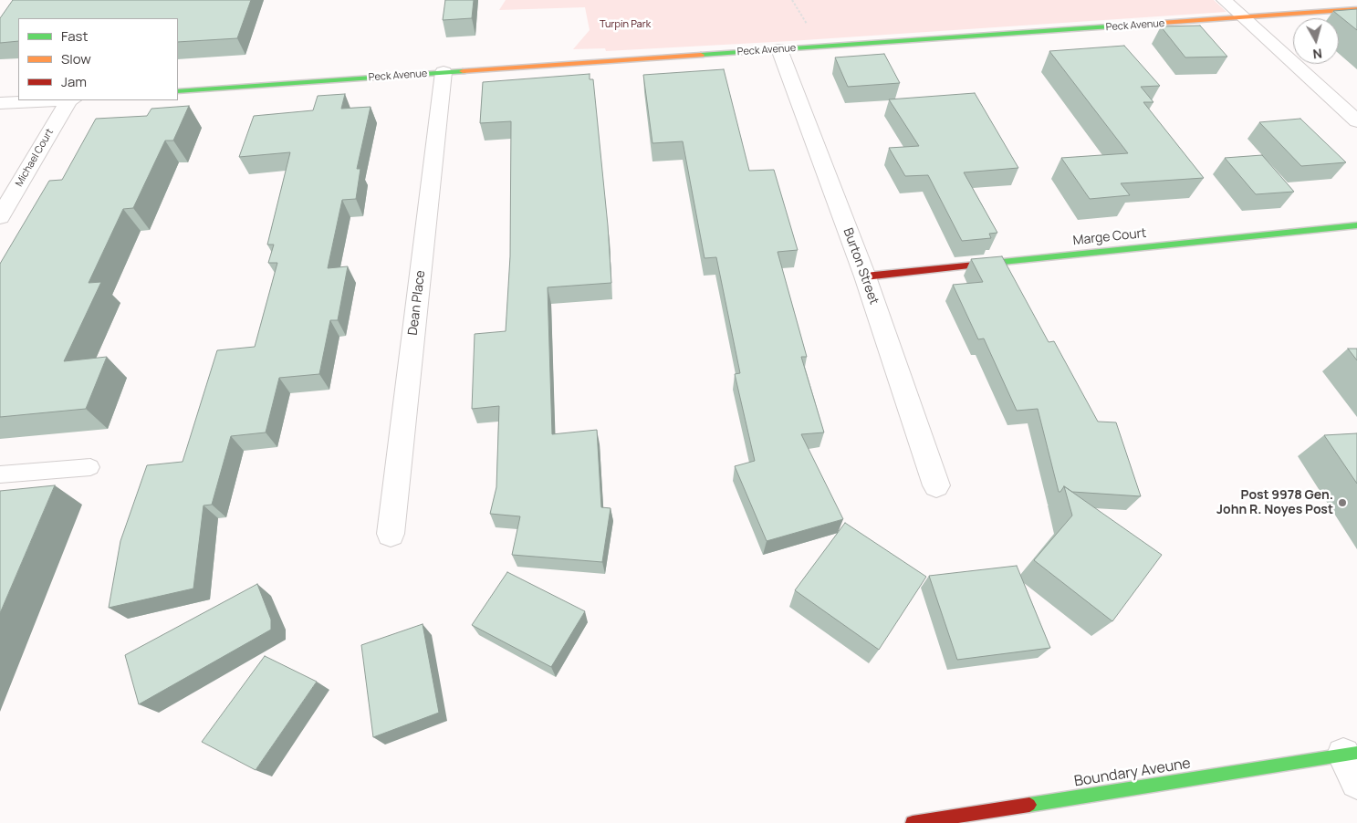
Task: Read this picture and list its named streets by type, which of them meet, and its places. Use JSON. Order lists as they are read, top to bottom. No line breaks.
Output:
{"streets":{"street":["Peck Avenue","Michael Court","Marge Court","Burton Street","Dean Place","Boundary Aveune"]},"crossings":[["Peck Avenue","Burton Street"],["Peck Avenue","Dean Place"],["Marge Court","Burton Street"]],"parks":["Turpin Park"],"places":["Post 9978 Gen. John R. Noyes Post"],"legend":["Fast","Slow","Jam"],"north":"bottom"}
